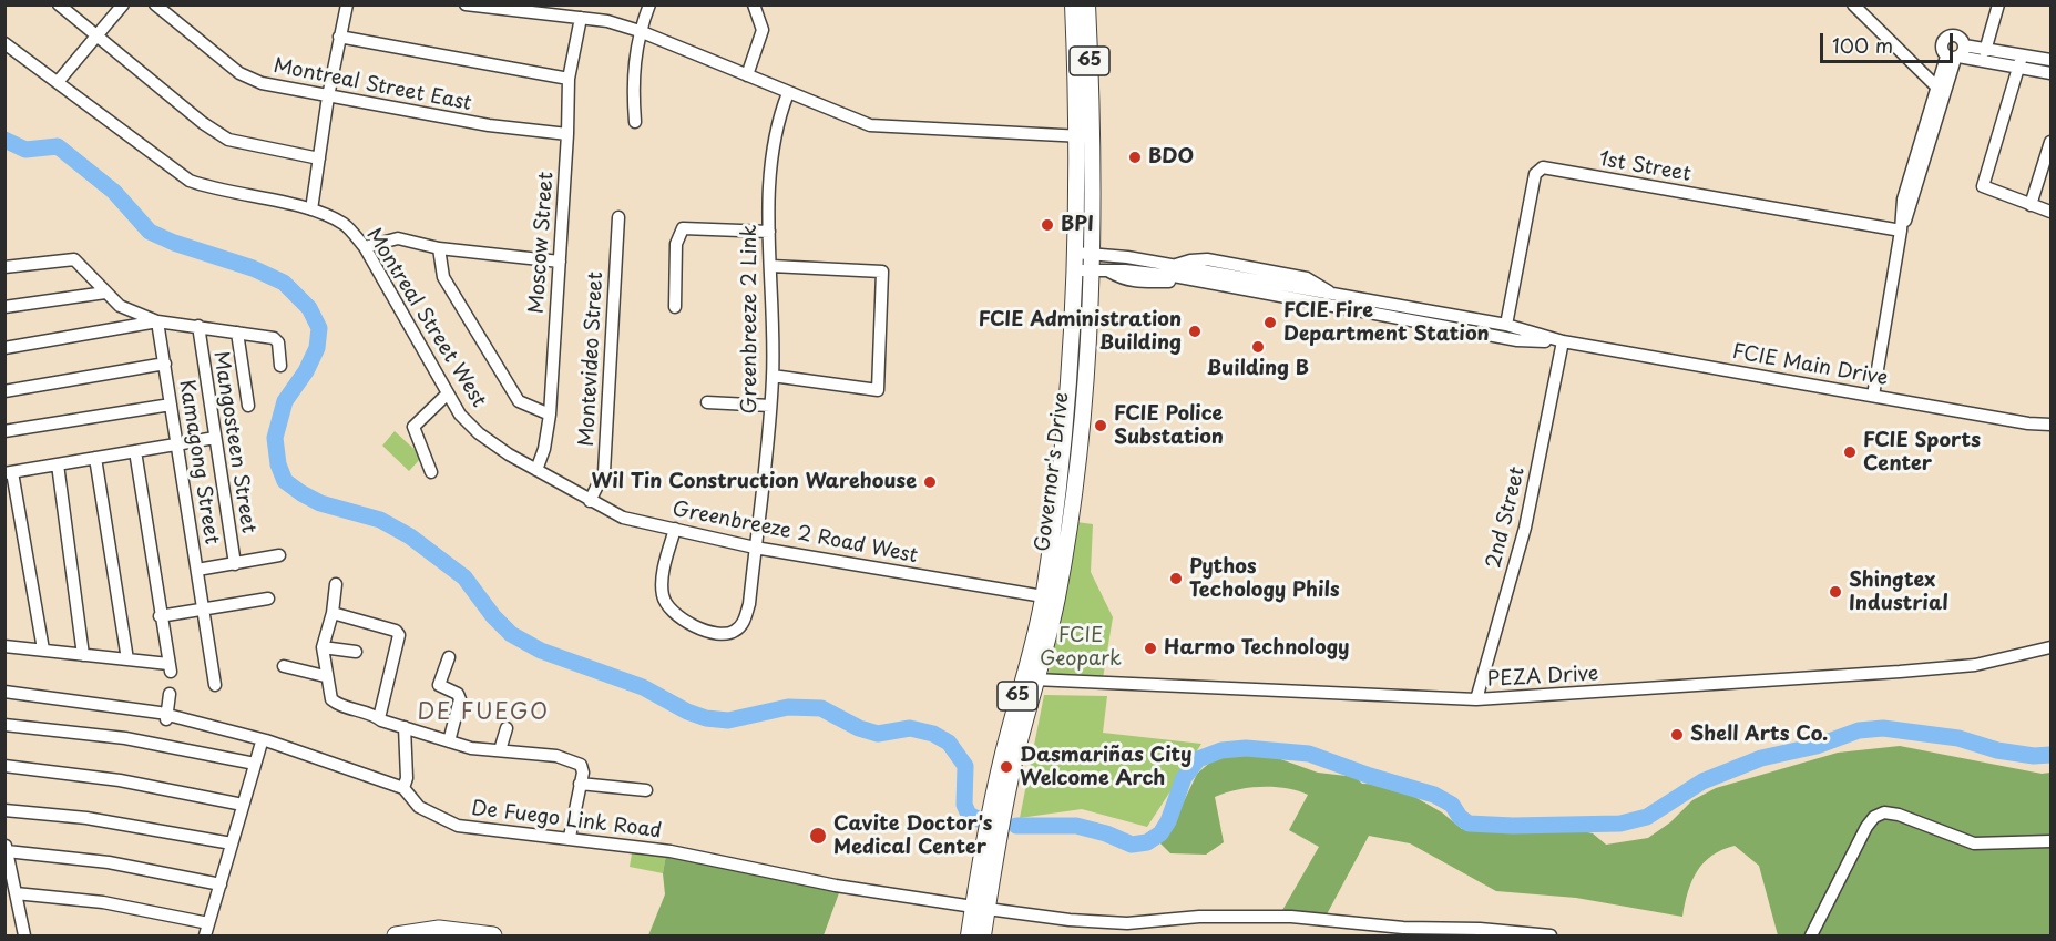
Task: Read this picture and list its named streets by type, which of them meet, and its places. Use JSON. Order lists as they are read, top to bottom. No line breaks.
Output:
{"streets":{"main road":["65","Governor's Drive"],"street":["Montreal Street East","1st Street","Moscow Street","Montreal Street West","Greenbreeze 2 Link","Montevideo Street","FCIE Main Drive","Mangosteen Street","Kamagong Street","2nd Street","Greenbreeze 2 Road West","PEZA Drive","De Fuego Link Road"]},"crossings":[["Montreal Street East","Moscow Street"],["1st Street","FCIE Main Drive"],["Moscow Street","Montreal Street West"],["Moscow Street","Greenbreeze 2 Road West"],["Montreal Street West","Greenbreeze 2 Road West"],["Greenbreeze 2 Link","Greenbreeze 2 Road West"],["Montevideo Street","Greenbreeze 2 Road West"],["FCIE Main Drive","Governor's Drive"],["FCIE Main Drive","2nd Street"],["Governor's Drive","Greenbreeze 2 Road West"],["Governor's Drive","PEZA Drive"],["Governor's Drive","De Fuego Link Road"],["2nd Street","PEZA Drive"]],"districts":["DE FUEGO"],"parks":["FCIE Geopark"],"places":["BDO","BPI","FCIE Fire Department Station","FCIE Administration Building","Building B","FCIE Police Substation","FCIE Sports Center","Wil Tin Construction Warehouse","Pythos Techology Phils","Shingtex Industrial","Harmo Technology","Shell Arts Co.","Dasmariñas City Welcome Arch","Cavite Doctor's Medical Center"],"scale_bar":"100 m"}
